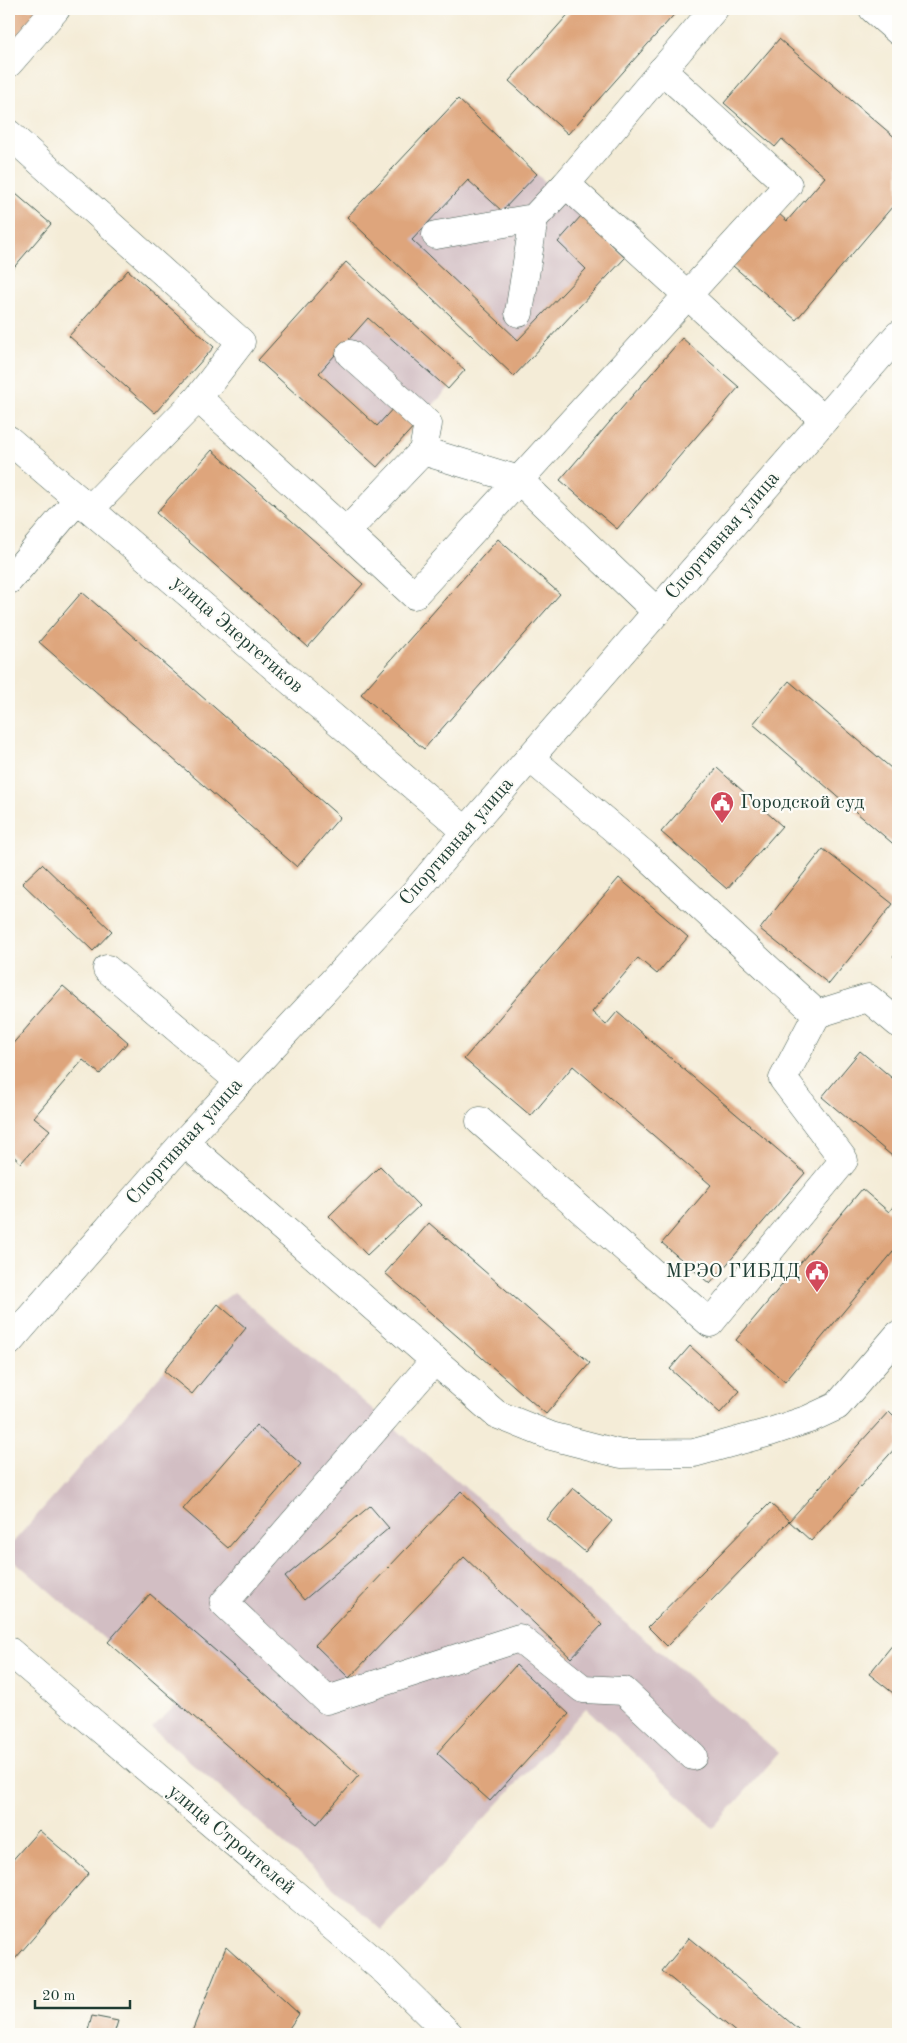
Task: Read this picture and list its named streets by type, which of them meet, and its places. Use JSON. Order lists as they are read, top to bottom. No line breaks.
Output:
{"streets":{"street":["Спортивная улица","улица Энергетиков","улица Строителей"]},"crossings":[["Спортивная улица","улица Энергетиков"]],"places":{"public building":["Городской суд","МРЭО ГИБДД"]},"scale_bar":"20 m"}
